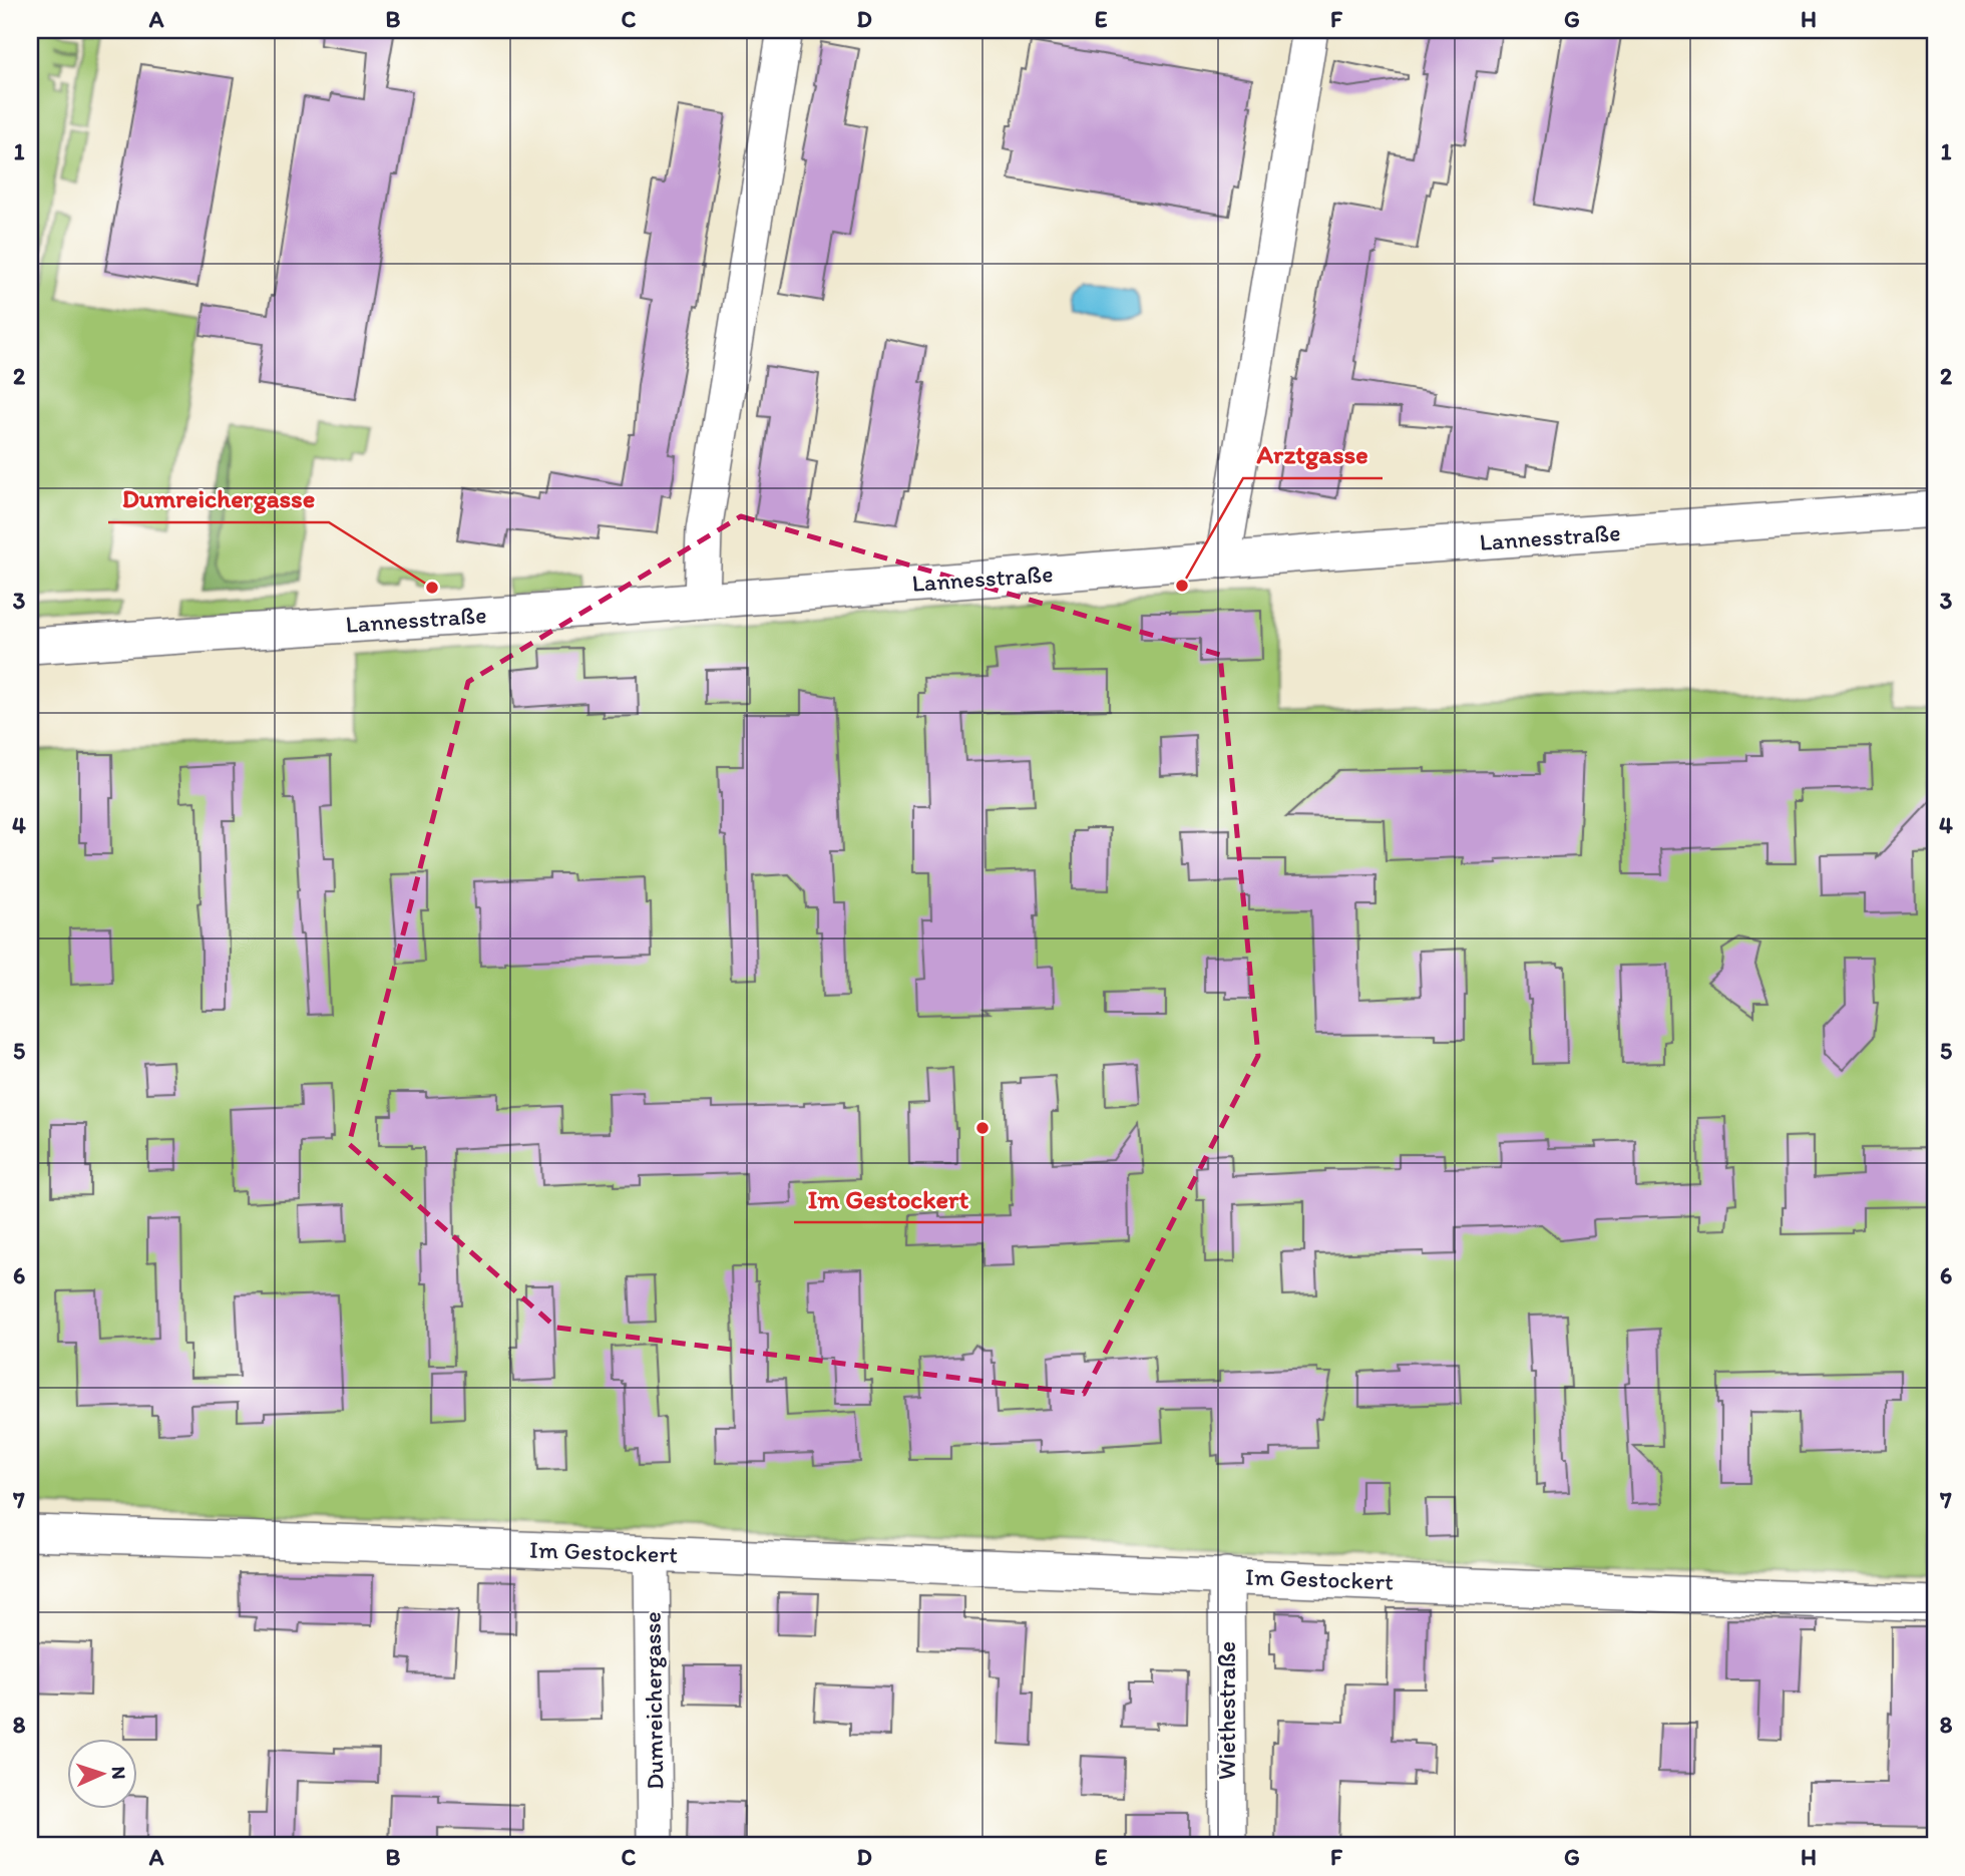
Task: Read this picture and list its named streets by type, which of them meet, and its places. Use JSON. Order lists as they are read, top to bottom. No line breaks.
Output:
{"streets":{"street":["Lannesstraße","Im Gestockert","Dumreichergasse","Wiethestraße"]},"crossings":[["Im Gestockert","Dumreichergasse"],["Im Gestockert","Wiethestraße"]],"places":["Arztgasse","Dumreichergasse","Im Gestockert"],"north":"right","grid":{"columns":["A","B","C","D","E","F","G","H"],"rows":["1","2","3","4","5","6","7","8"]}}
